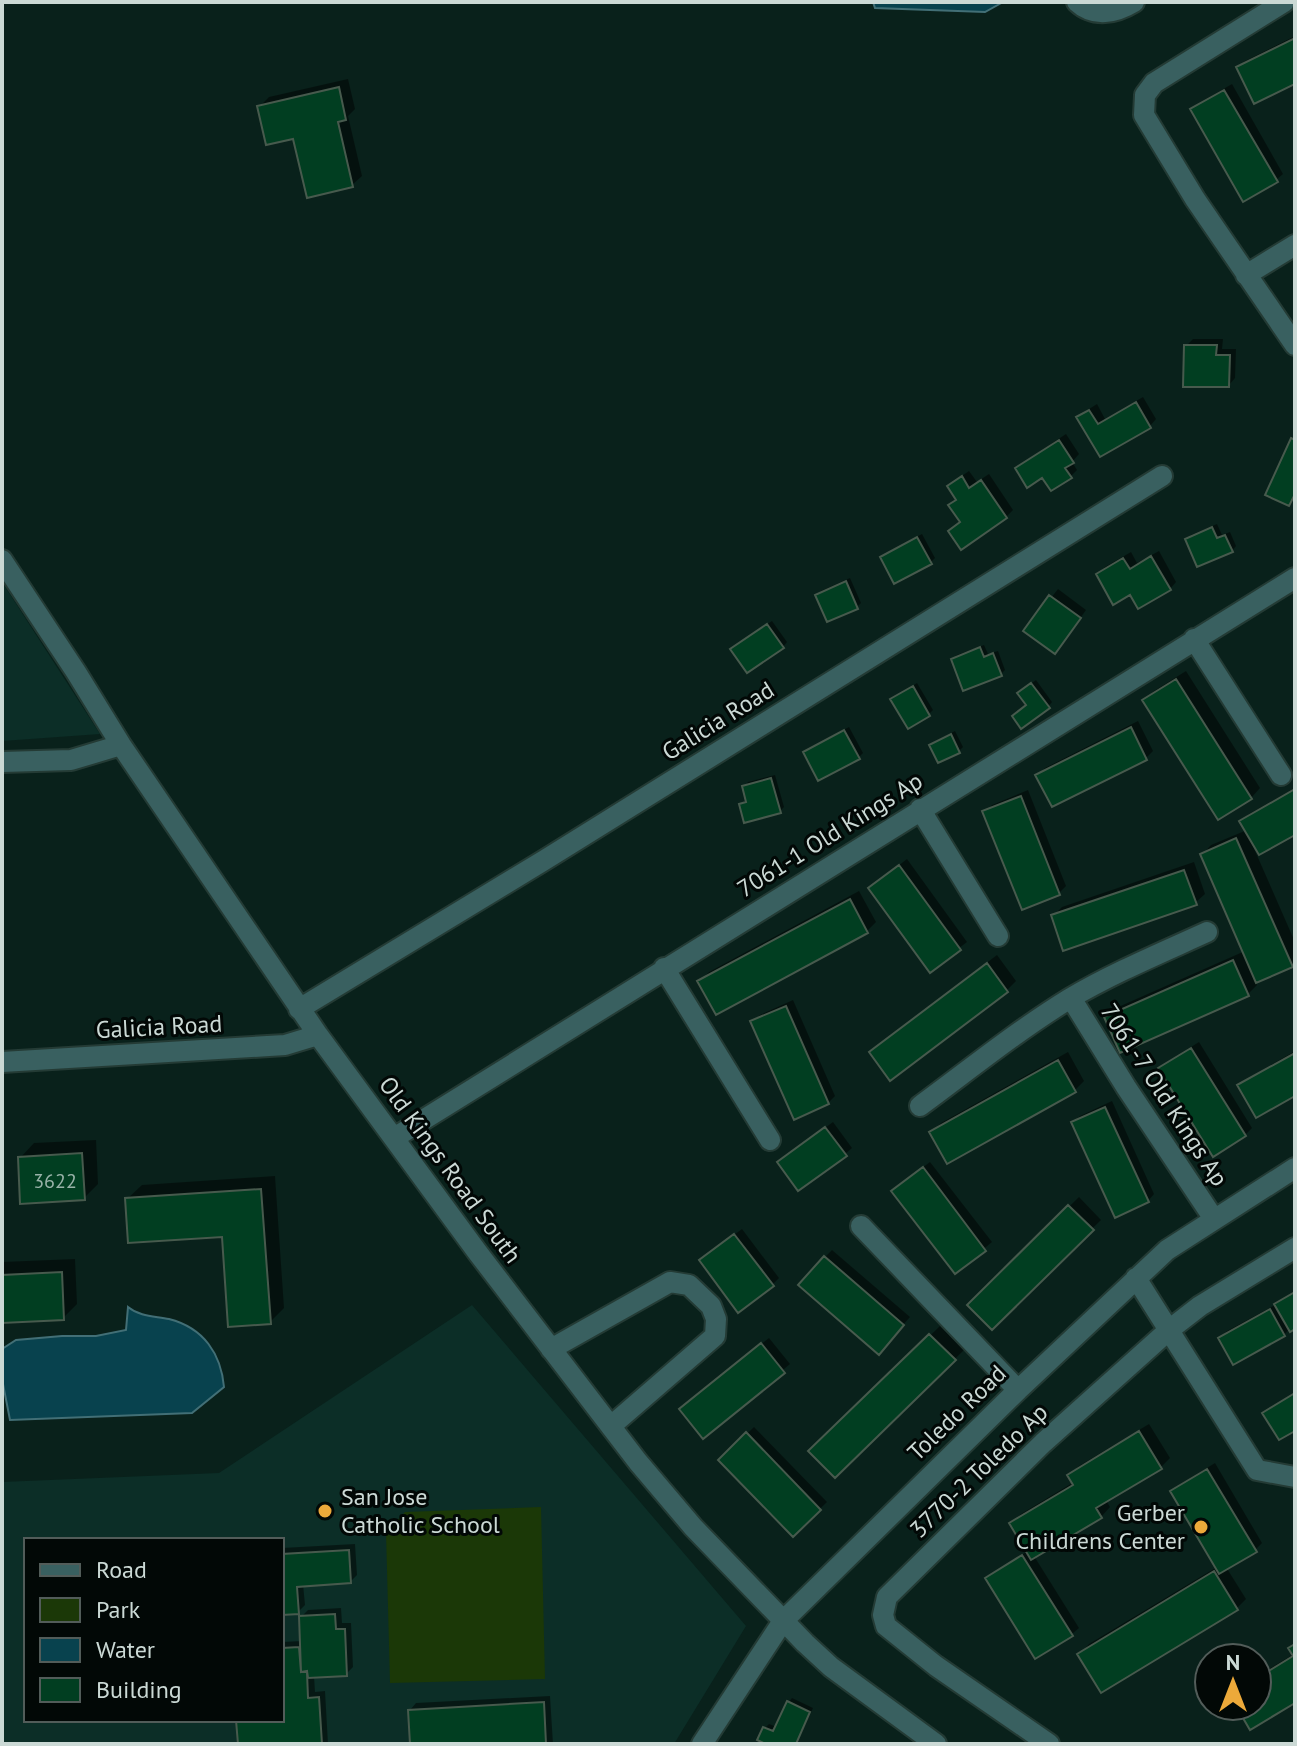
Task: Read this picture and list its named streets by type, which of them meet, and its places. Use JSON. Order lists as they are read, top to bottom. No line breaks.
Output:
{"streets":{"street":["Galicia Road","7061-1 Old Kings Ap","7061-7 Old Kings Ap","Old Kings Road South","Toledo Road","3770-2 Toledo Ap"]},"crossings":[["Galicia Road","Old Kings Road South"],["7061-1 Old Kings Ap","Old Kings Road South"],["7061-7 Old Kings Ap","Toledo Road"],["Old Kings Road South","Toledo Road"]],"places":["San Jose Catholic School","Gerber Childrens Center"],"house_numbers":["3622"],"legend":["Road","Park","Water","Building"],"north":"top"}
